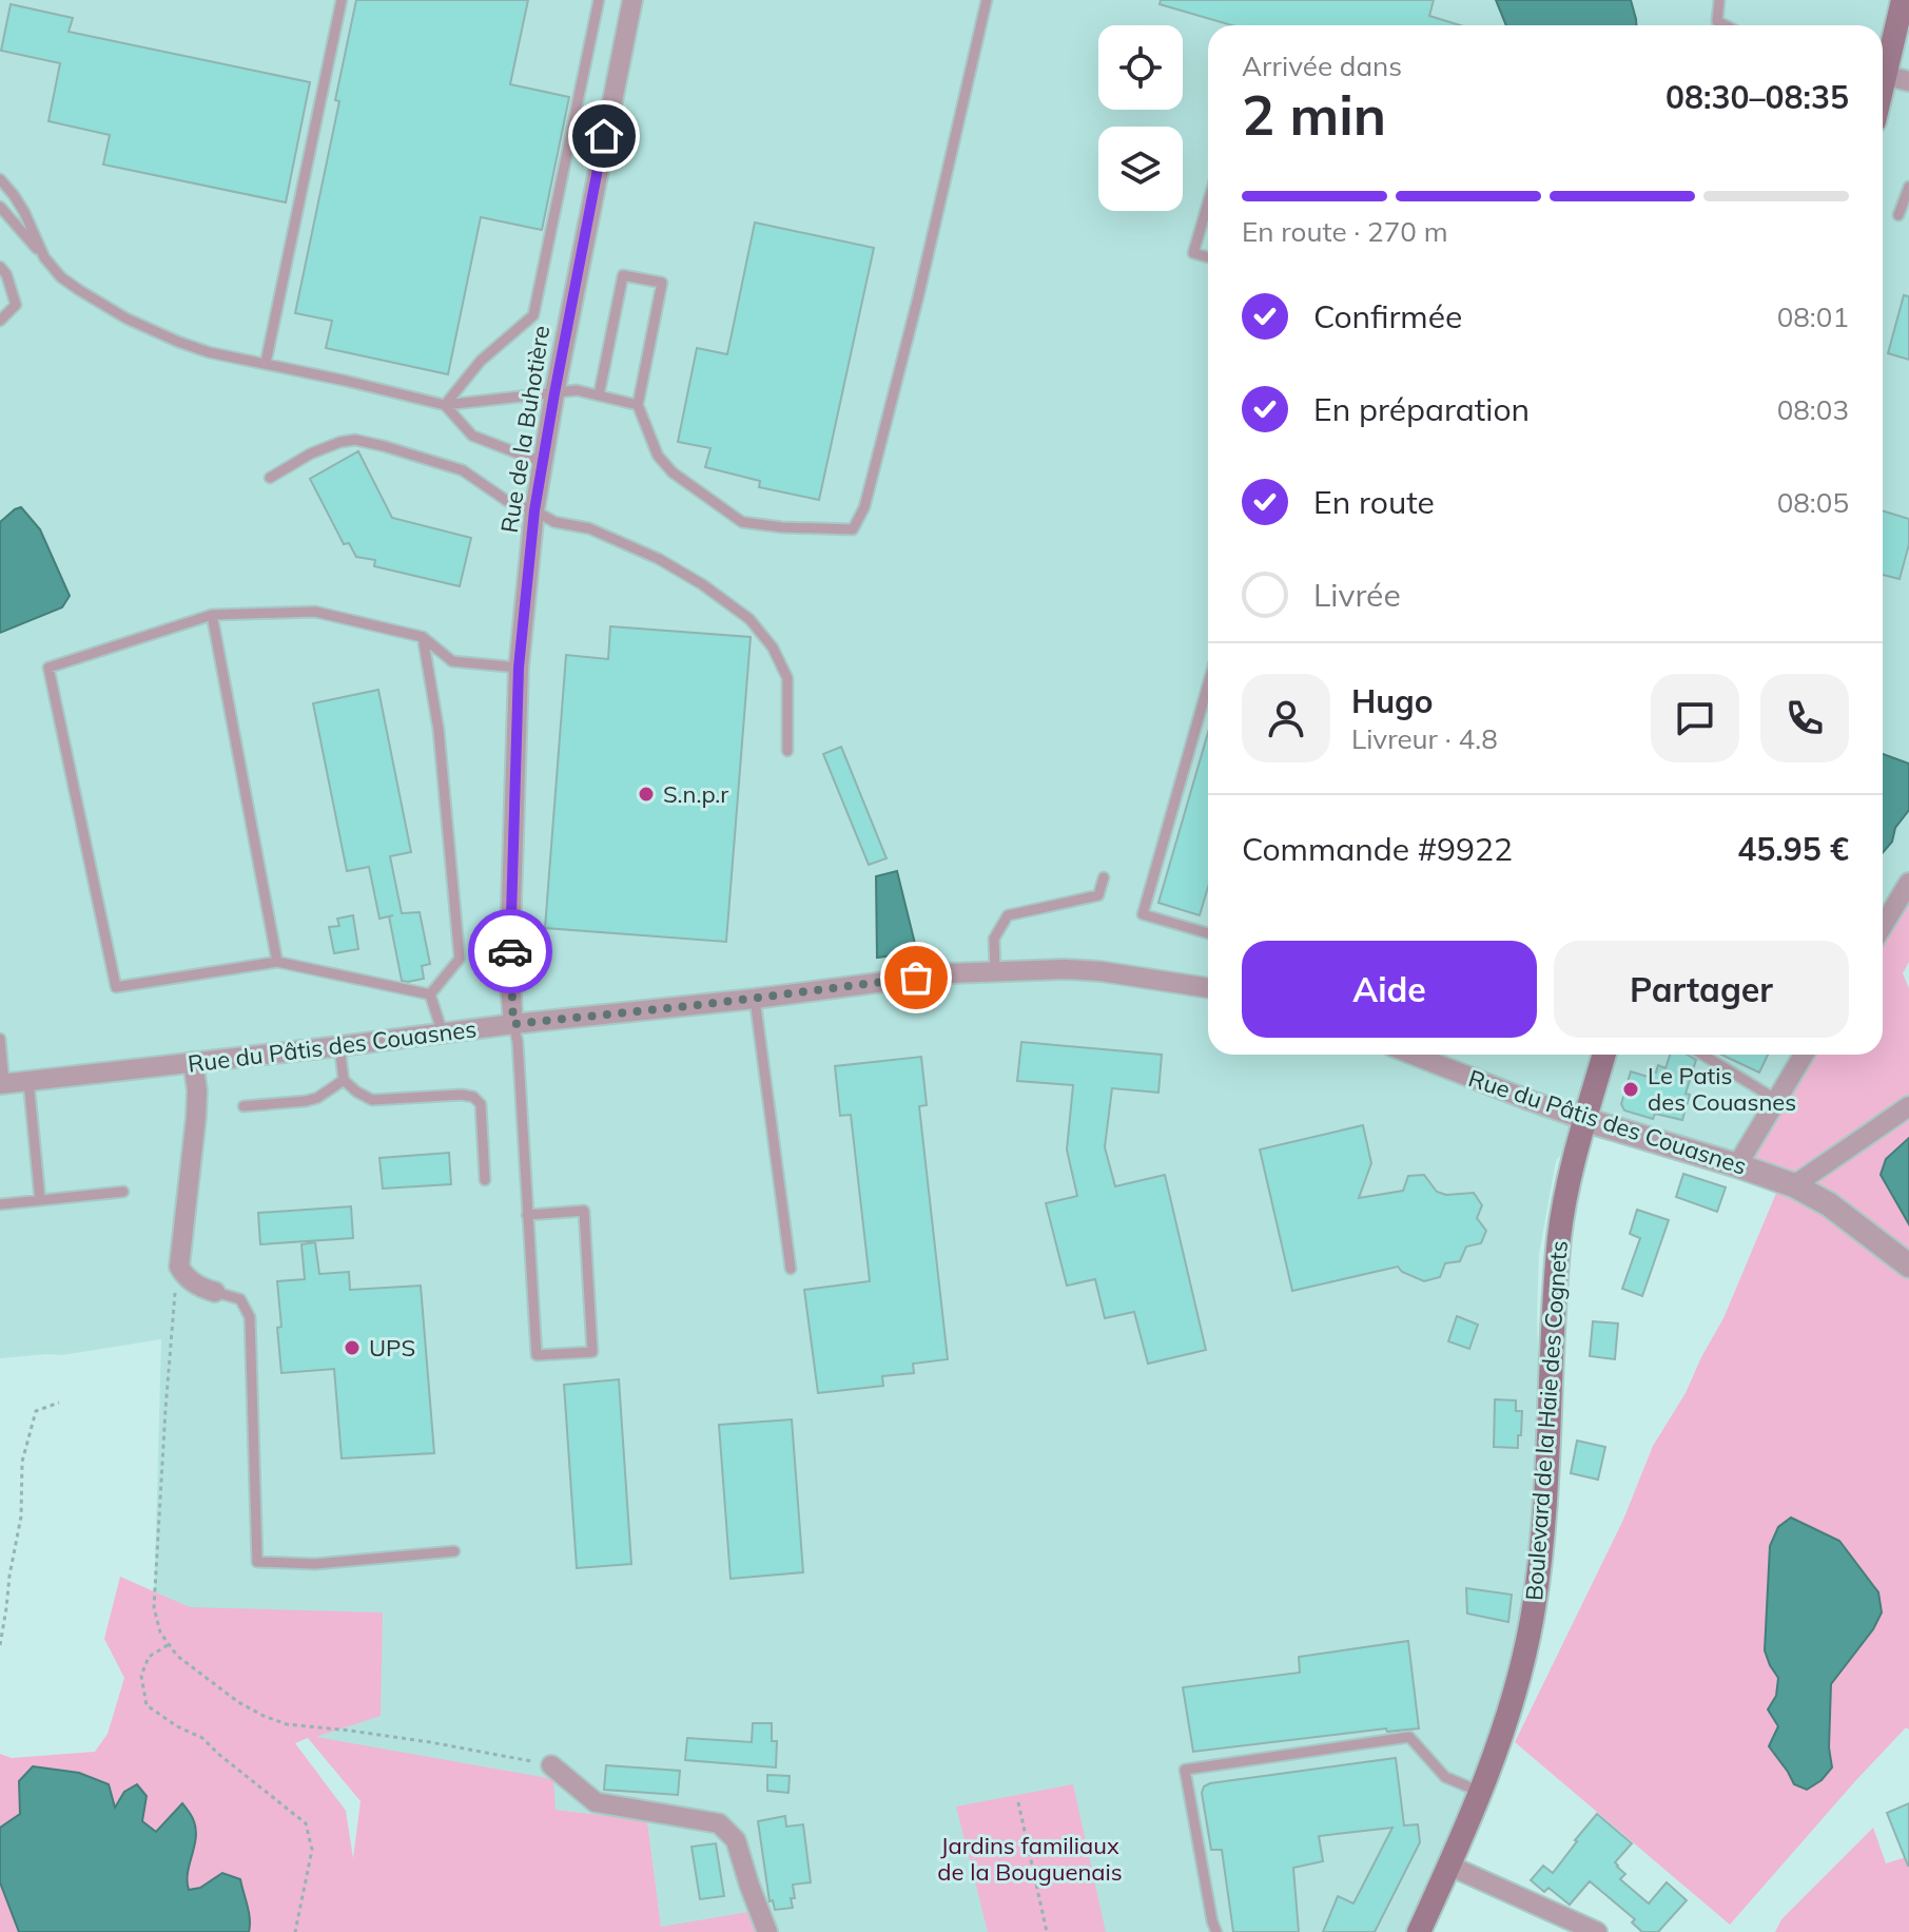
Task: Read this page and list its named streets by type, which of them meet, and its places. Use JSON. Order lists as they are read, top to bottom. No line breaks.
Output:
{"streets":{"main road":["Boulevard de la Haie des Cognets"],"street":["Rue de la Buhotière","Rue du Pâtis des Couasnes"]},"crossings":[["Rue de la Buhotière","Rue du Pâtis des Couasnes"],["Rue du Pâtis des Couasnes","Boulevard de la Haie des Cognets"]],"parks":["Jardins familiaux de la Bouguenais"],"places":["S.n.p.r","Le Patis des Couasnes","UPS"],"page":{"heading":["2 min","Arrivée dans","08:30–08:35"],"panel":["Hugo","Livreur · 4.8","Commande #9922","45.95 €"],"bar":"En route · 270 m","list":[["Confirmée","08:01"],["En préparation","08:03"],["En route","08:05"],"Livrée"],"buttons":["Aide","Partager"]}}
